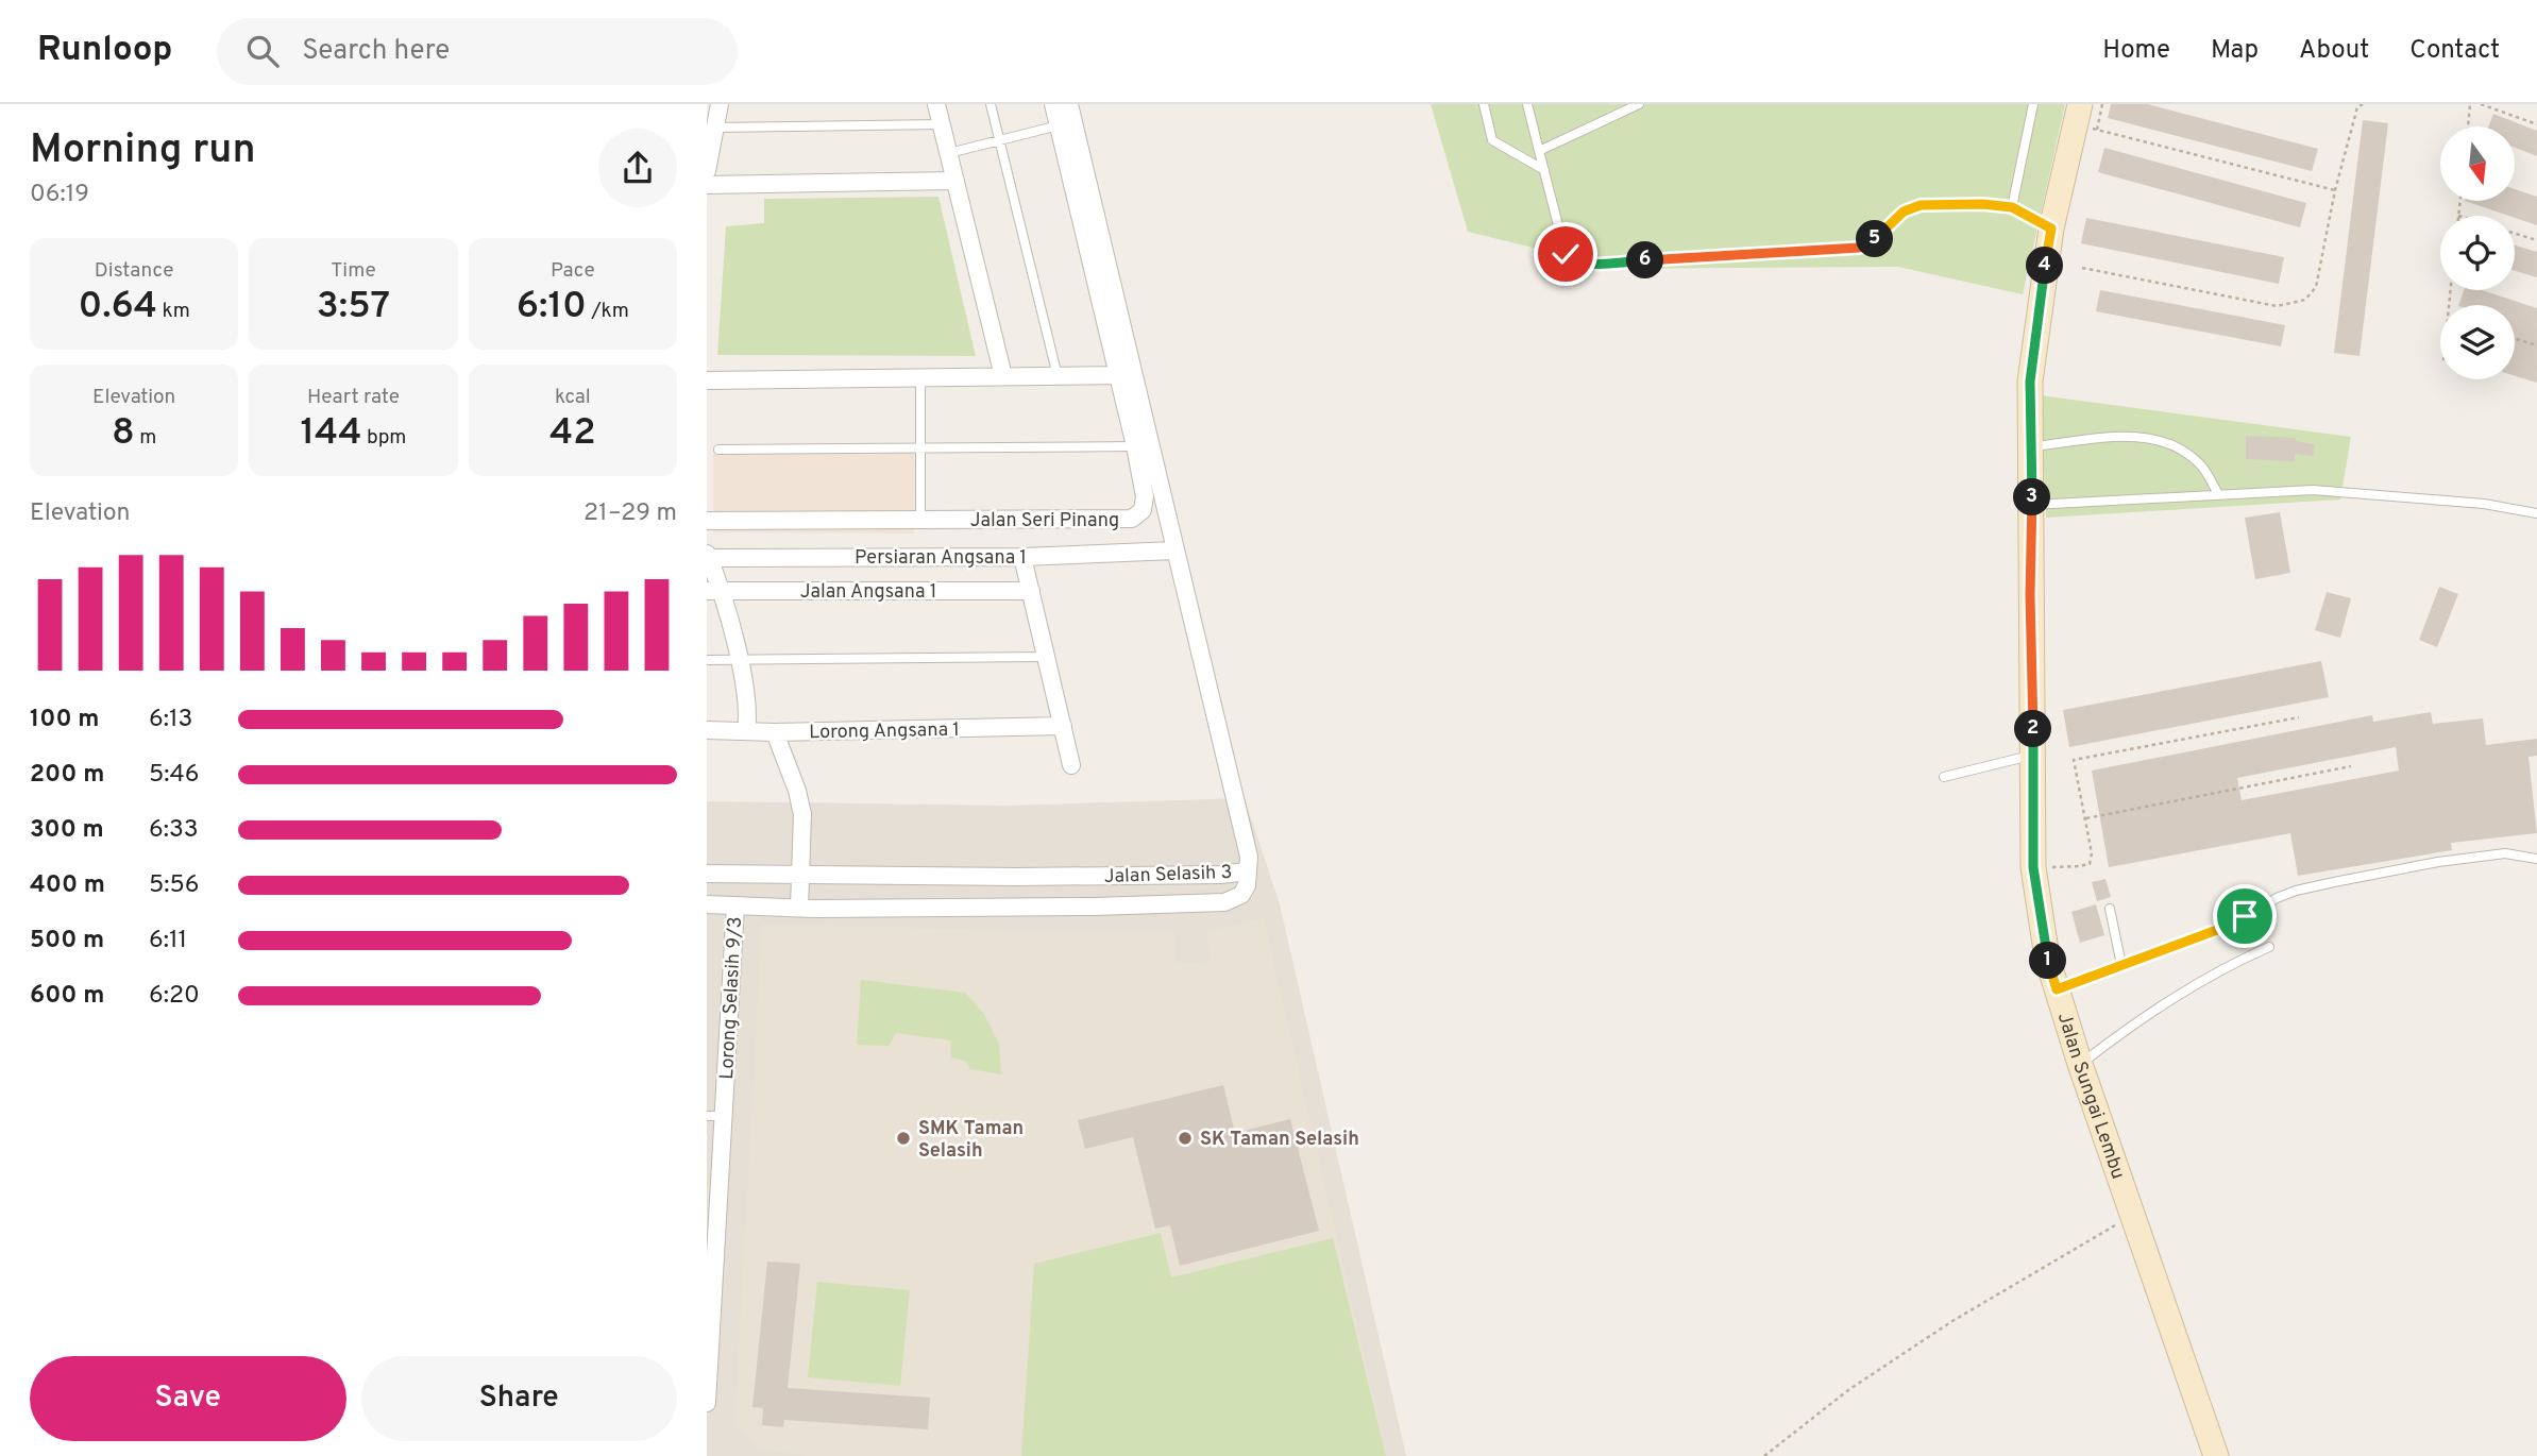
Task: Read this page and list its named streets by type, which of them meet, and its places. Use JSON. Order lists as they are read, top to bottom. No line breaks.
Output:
{"streets":{"main road":["Jalan Sungai Lembu"],"street":["Jalan Seri Pinang","Persiaran Angsana 1","Jalan Angsana 1","Lorong Angsana 1","Jalan Selasih 3","Lorong Selasih 9/3"]},"crossings":[["Jalan Seri Pinang","Persiaran Angsana 1"],["Jalan Seri Pinang","Jalan Selasih 3"],["Jalan Selasih 3","Lorong Selasih 9/3"]],"places":["SMK Taman Selasih","SK Taman Selasih"],"north":"bottom","page":{"header":"Runloop","search":"Search here","nav":["Home","Map","About","Contact"],"heading":["Morning run","06:19"],"pins":["5","6","4","3","2","1"],"stats":[["Distance","0.64 km"],["Time","3:57"],["Pace","6:10 /km"],["Elevation","8 m"],["Heart rate","144 bpm"],["kcal","42"]],"chart":["Elevation","21–29 m"],"list":[{"name":"100 m","note":"6:13"},{"name":"200 m","note":"5:46"},{"name":"300 m","note":"6:33"},{"name":"400 m","note":"5:56"},{"name":"500 m","note":"6:11"},{"name":"600 m","note":"6:20"}],"buttons":["Save","Share"]}}
